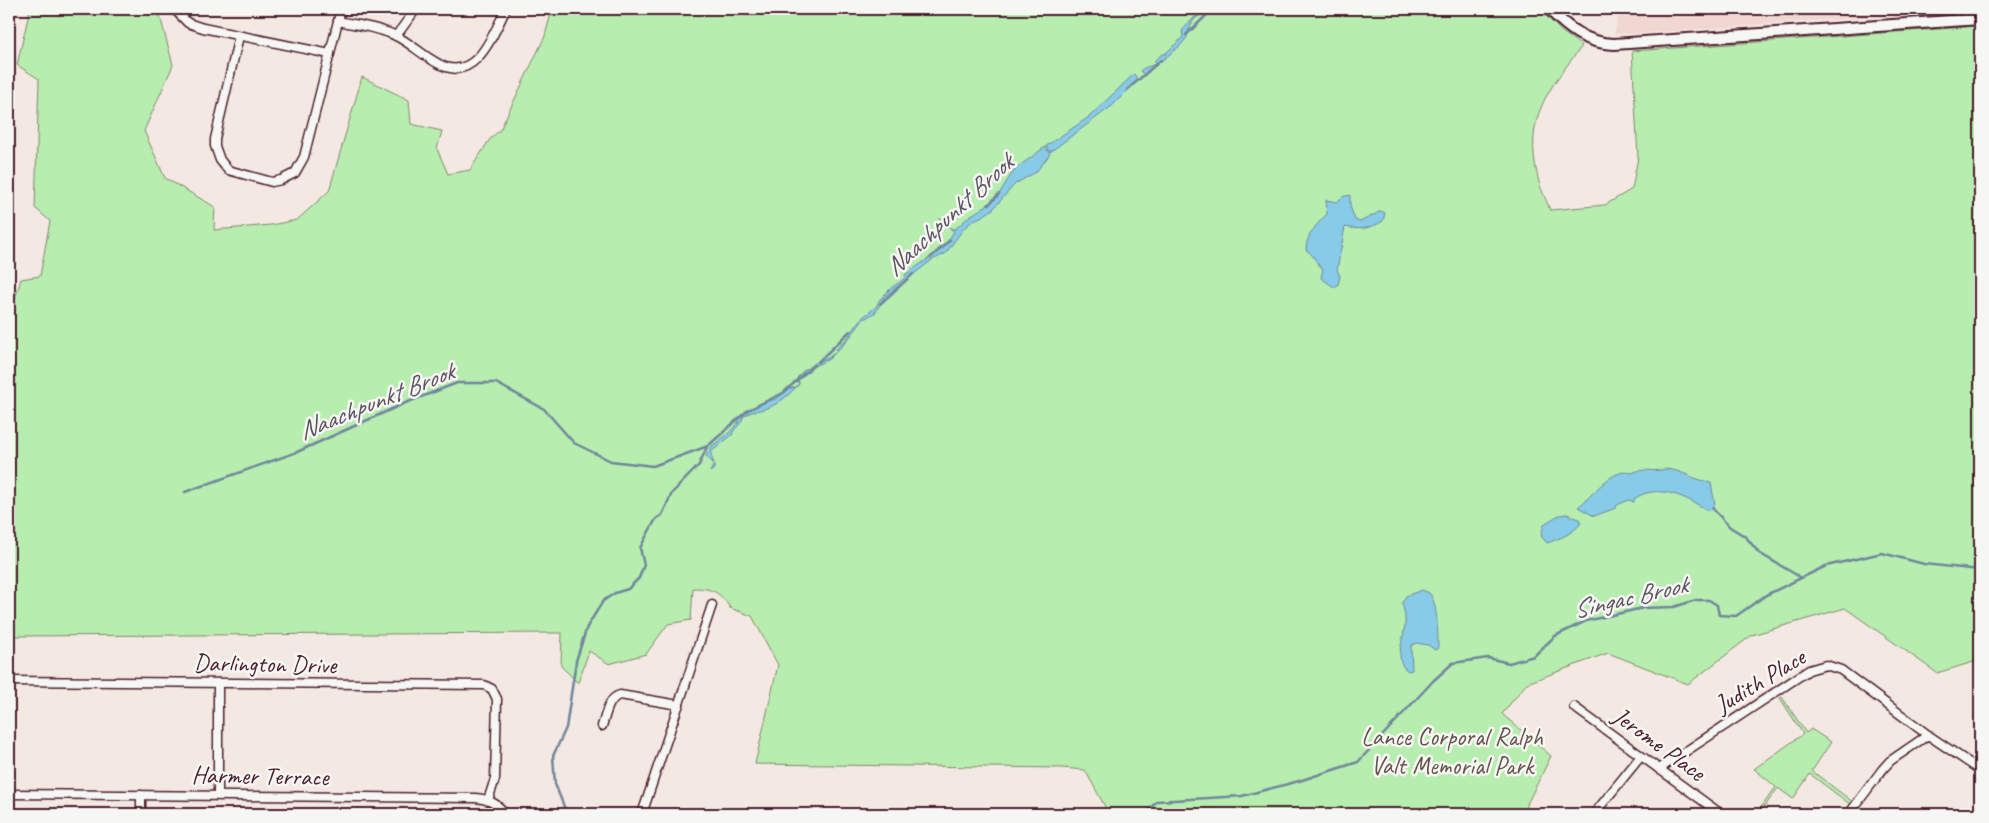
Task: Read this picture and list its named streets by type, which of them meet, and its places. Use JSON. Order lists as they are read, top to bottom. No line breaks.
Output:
{"streets":{"street":["Darlington Drive","Judith Place","Jerome Place","Harmer Terrace"]},"crossings":[["Darlington Drive","Harmer Terrace"],["Judith Place","Jerome Place"]],"water":["Naachpunkt Brook","Singac Brook"],"parks":["Lance Corporal Ralph Valt Memorial Park"]}
